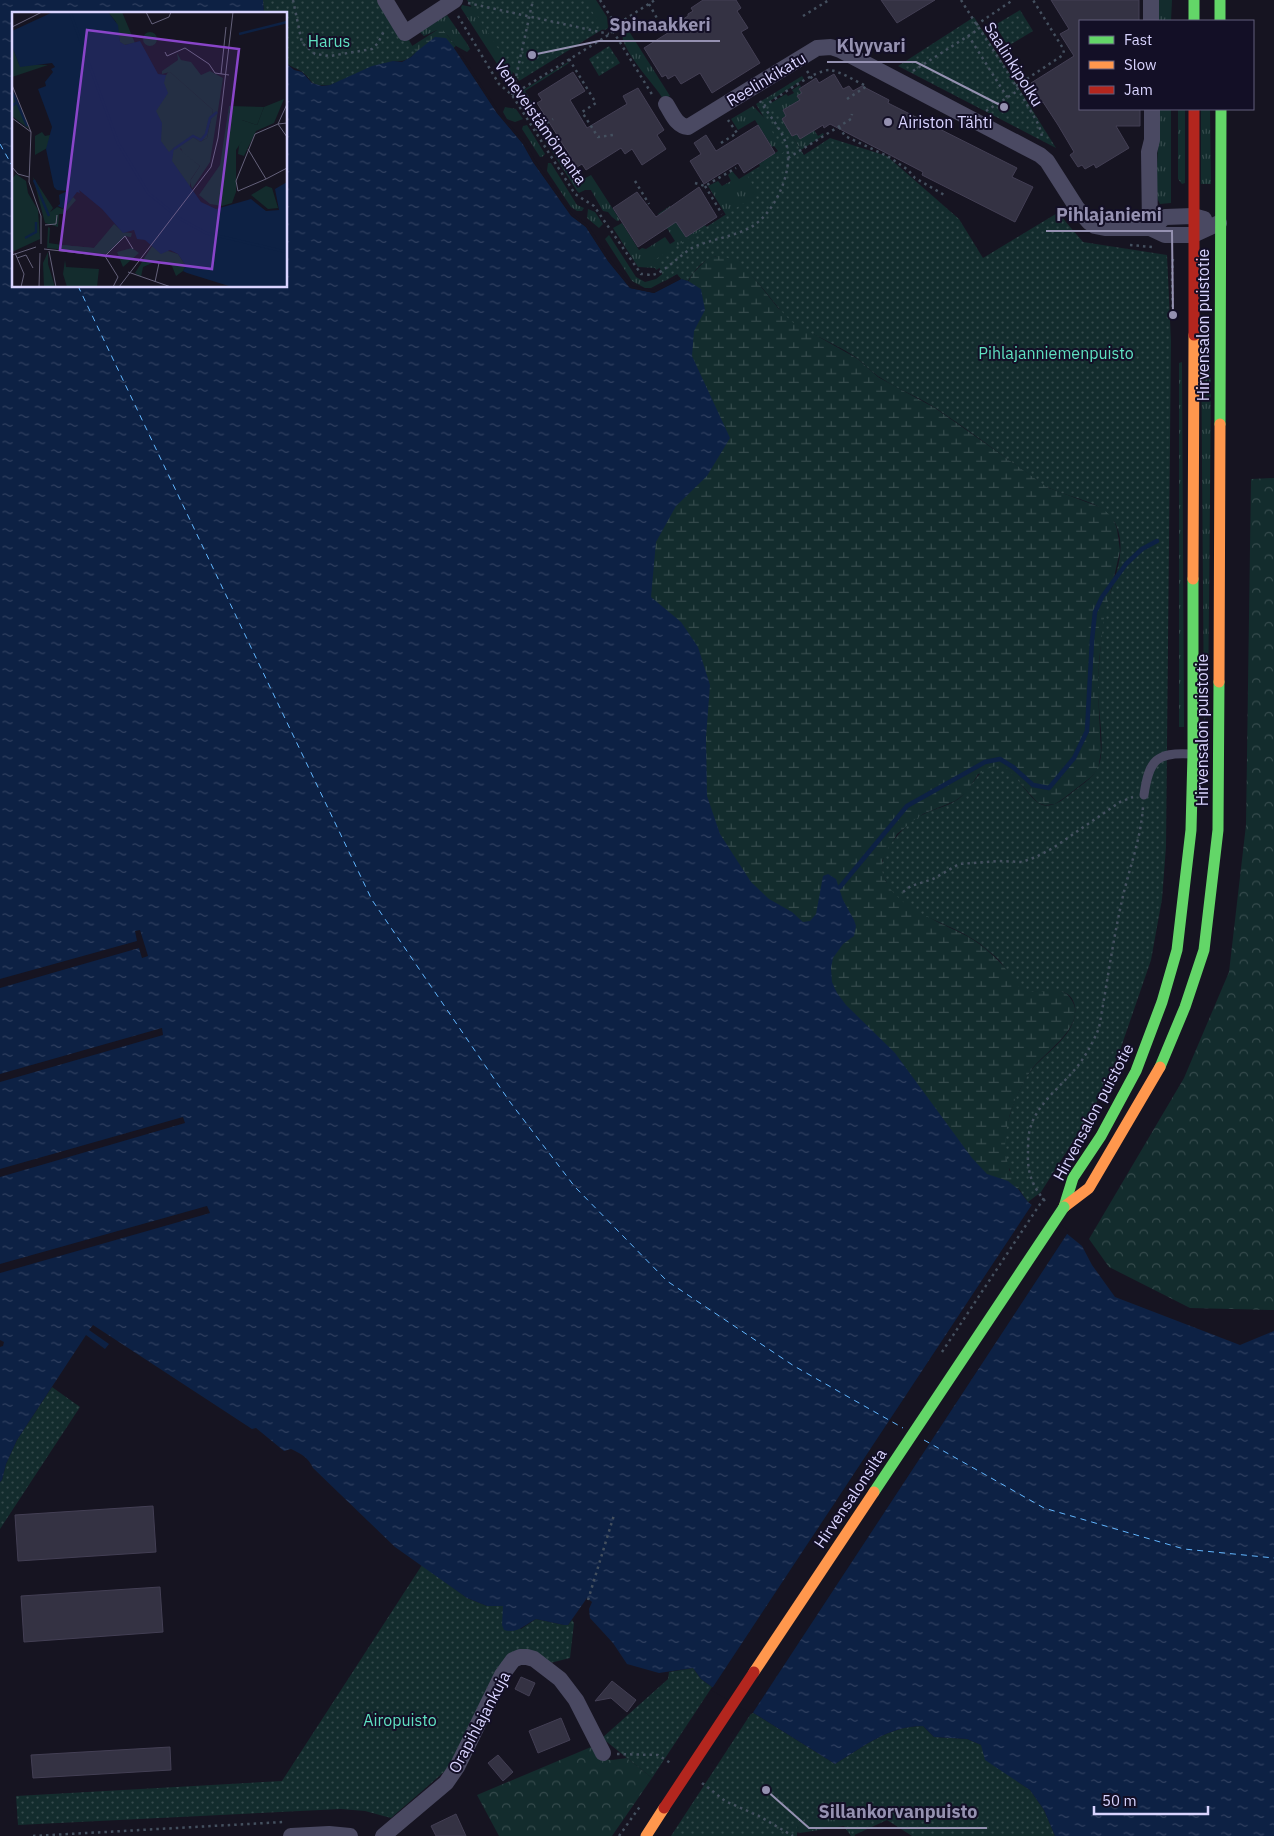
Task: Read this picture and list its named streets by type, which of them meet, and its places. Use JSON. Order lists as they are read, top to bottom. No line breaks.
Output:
{"streets":{"main road":["Hirvensalon puistotie","Hirvensalonsilta"],"street":["Reelinkikatu","Orapihlajankuja"],"path":["Saalinkipolku","Veneveistämönranta"]},"crossings":[["Reelinkikatu","Hirvensalon puistotie"],["Hirvensalon puistotie","Hirvensalonsilta"]],"parks":["Harus","Pihlajanniemenpuisto","Airopuisto"],"places":["Spinaakkeri","Klyyvari","Airiston Tähti","Pihlajaniemi","Sillankorvanpuisto"],"legend":["Fast","Slow","Jam"],"scale_bar":"50 m"}
